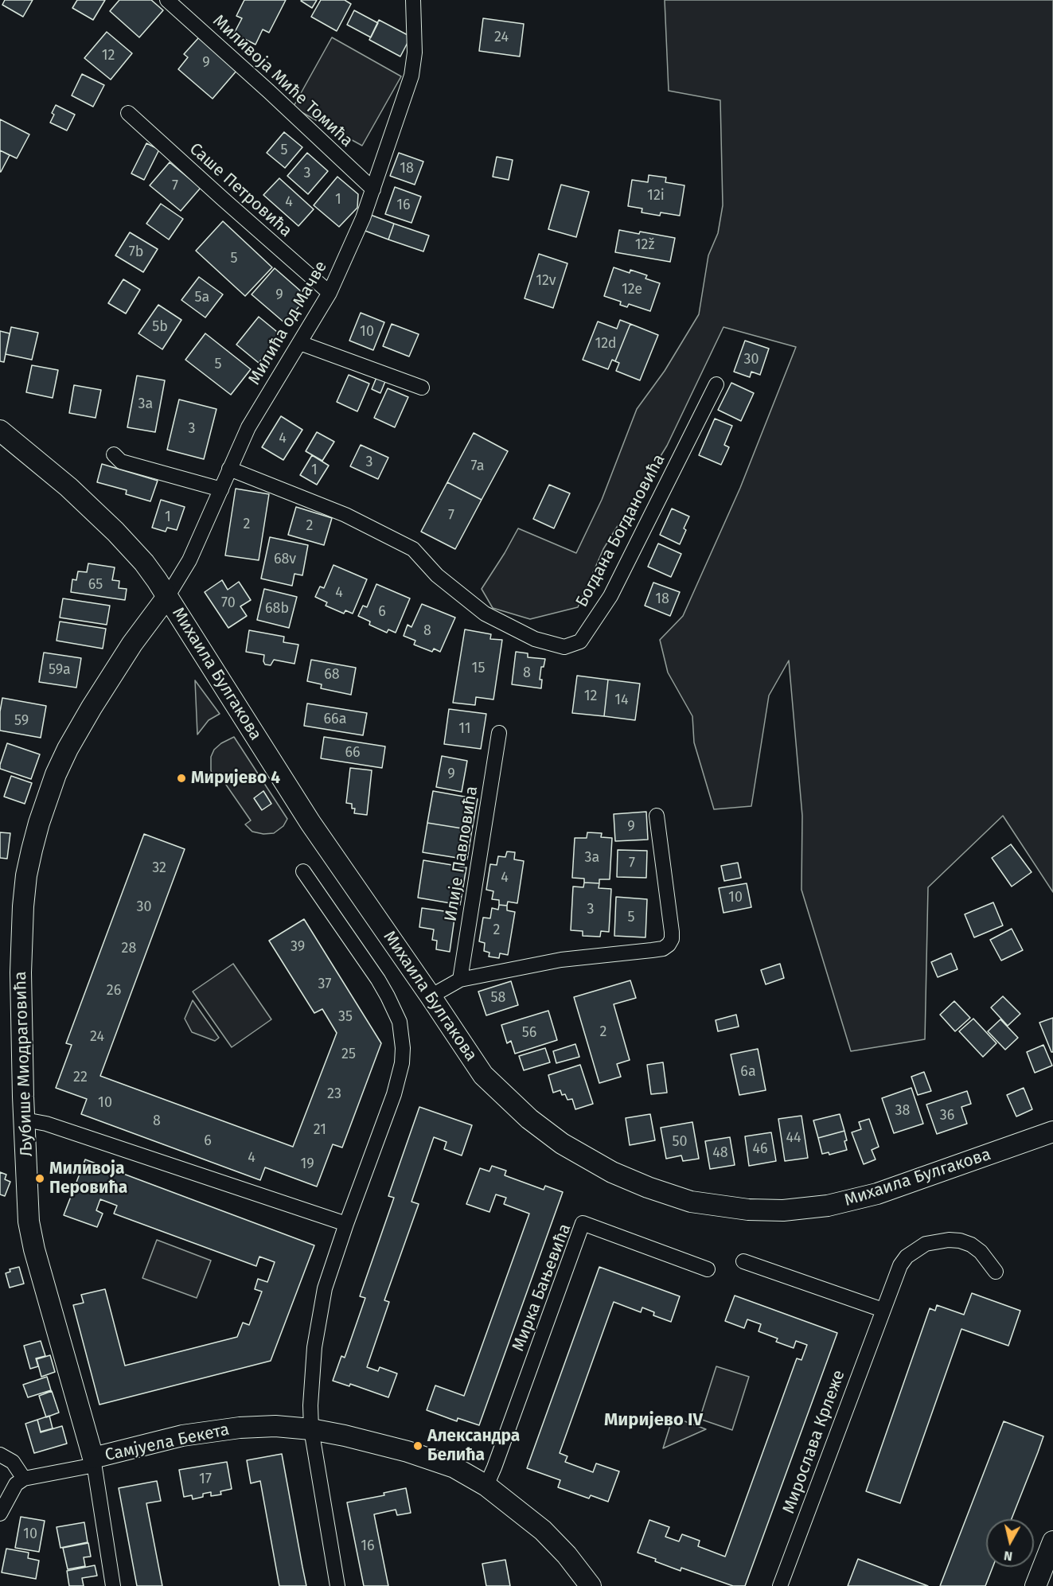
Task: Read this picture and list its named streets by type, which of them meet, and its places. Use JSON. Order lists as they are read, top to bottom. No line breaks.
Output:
{"streets":{"street":["Миливоја Миће Томића","Саше Петровића","Милића од Мачве","Богдана Богдановића","Михаила Булгакова","Илије Павловића","Љубише Миодраговића","Мирка Бањевића","Мирослава Крлеже","Самјуела Бекета"]},"crossings":[["Миливоја Миће Томића","Милића од Мачве"],["Саше Петровића","Милића од Мачве"],["Милића од Мачве","Богдана Богдановића"],["Милића од Мачве","Михаила Булгакова"],["Милића од Мачве","Љубише Миодраговића"],["Михаила Булгакова","Љубише Миодраговића"],["Љубише Миодраговића","Самјуела Бекета"],["Мирка Бањевића","Самјуела Бекета"]],"districts":["Миријево IV"],"places":["Миријево 4","Миливоја Перовића","Александра Белића"],"house_numbers":["24","12","9","5","18","3","7","12i","1","4","16","12ž","7b","5","12v","12e","9","5a","5b","10","12d","30","5","3a","3","4","3","7a","1","7","1","2","2","68v","65","4","18","70","68b","6","8","15","59a","8","68","12","14","66a","59","11","66","9","9","3a","7","32","4","10","30","3","5","2","39","28","37","26","58","35","2","56","24","25","6a","22","23","10","38","36","8","21","44","6","50","46","48","4","19","17","10","16"],"north":"bottom"}
